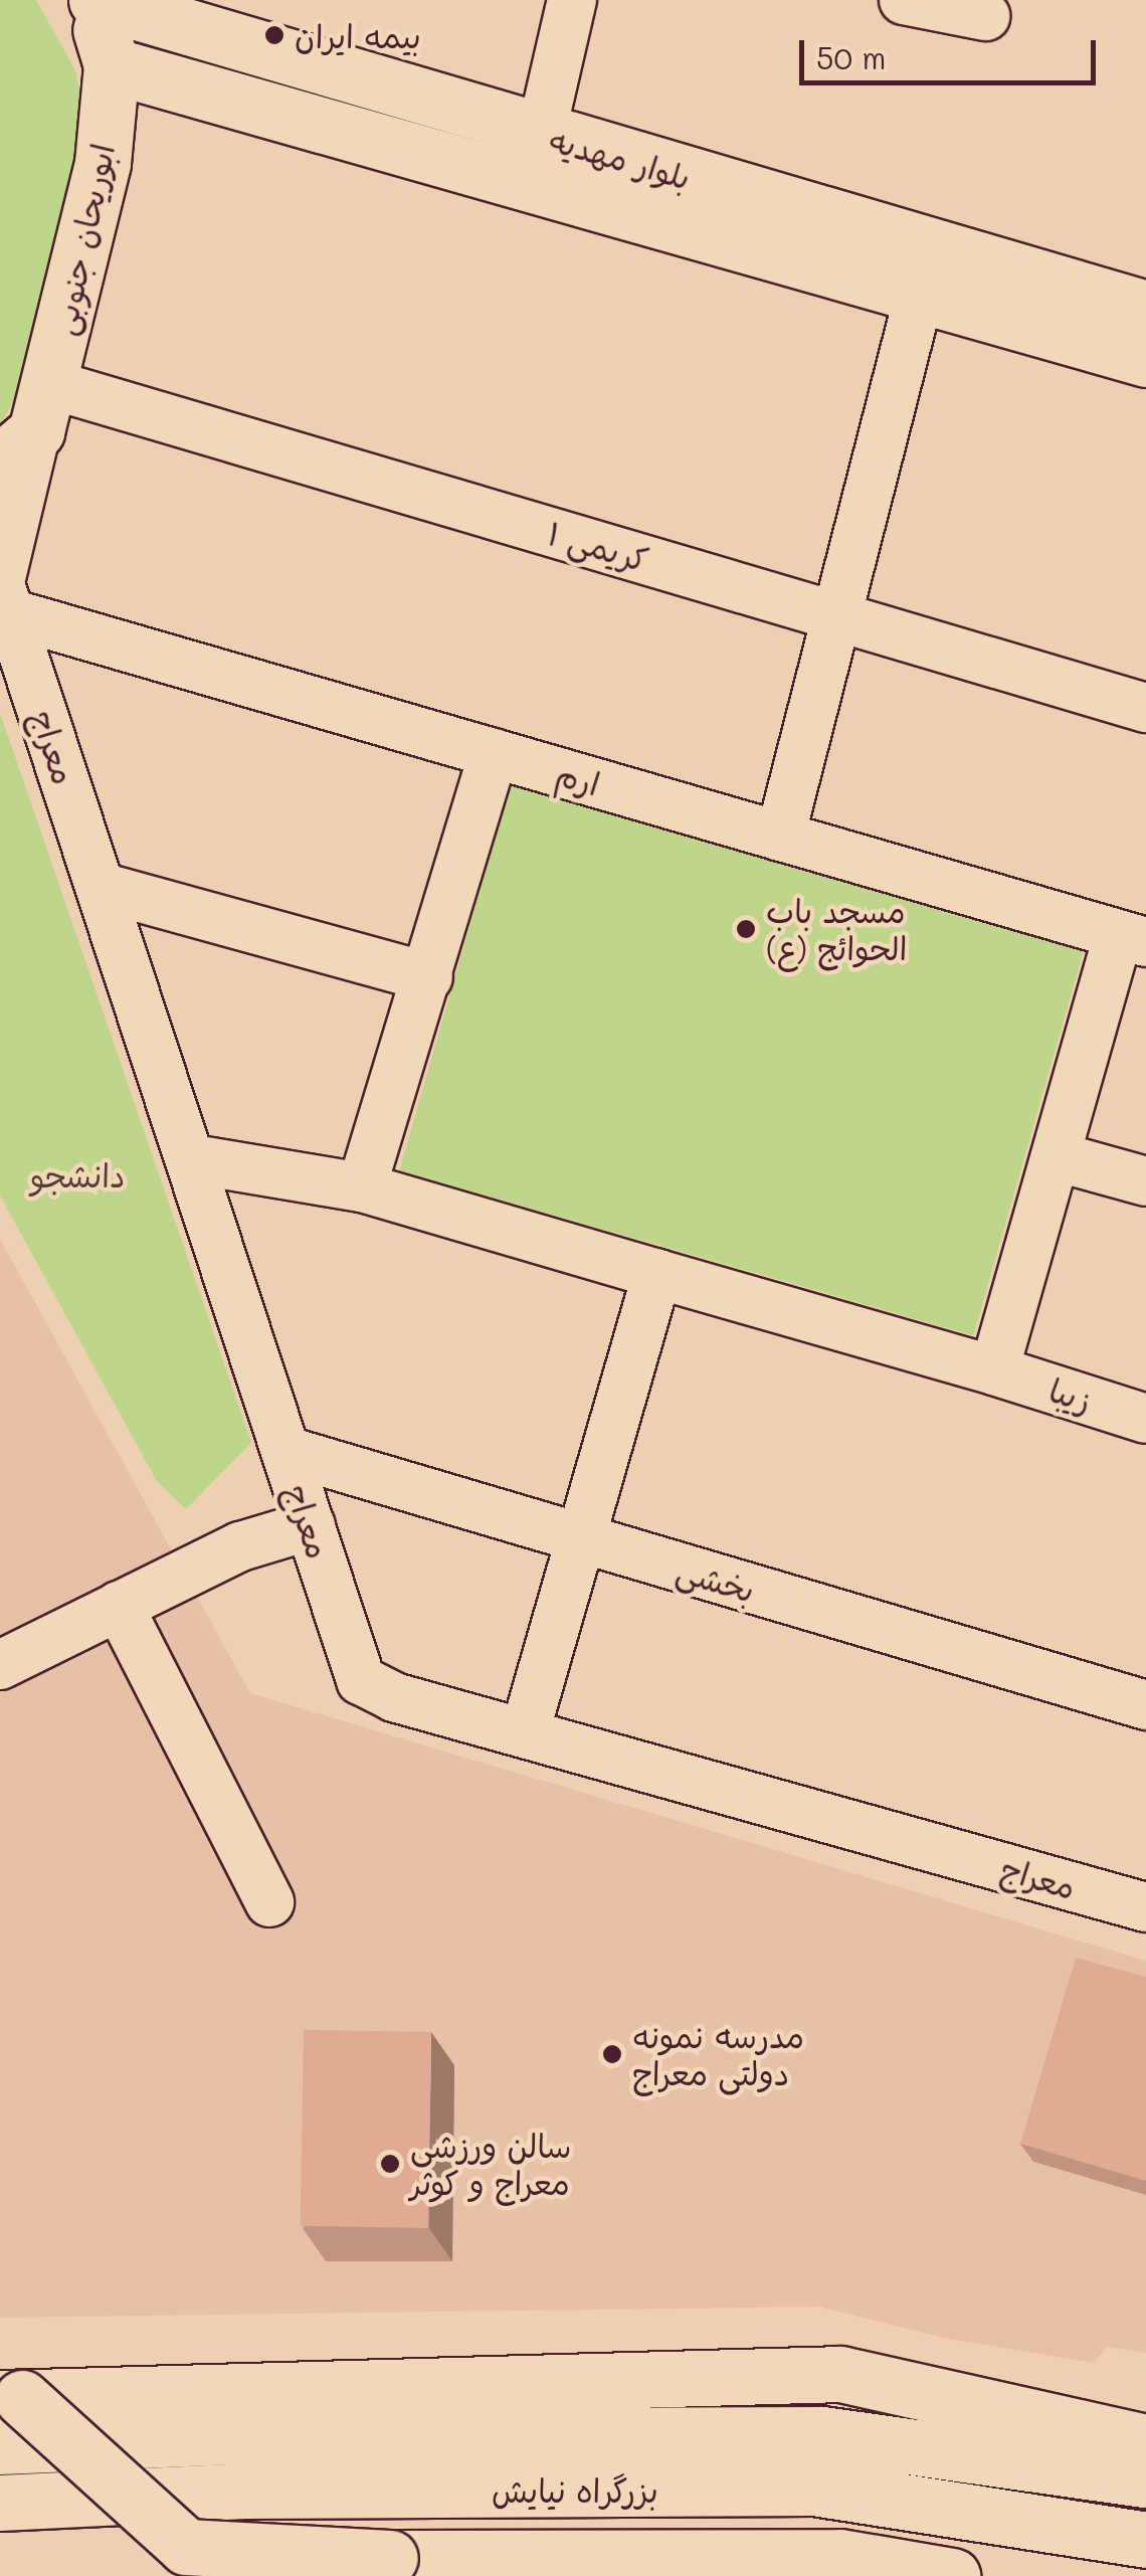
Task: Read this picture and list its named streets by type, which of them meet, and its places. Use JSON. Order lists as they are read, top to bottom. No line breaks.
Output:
{"streets":{"main road":["بلوار مهدیه","ابوریحان جنوبی","بزرگراه نیایش"],"street":["کریمی ۱","معراج","ارم","زیبا","بخشی"]},"crossings":[["بلوار مهدیه","ابوریحان جنوبی"],["ابوریحان جنوبی","کریمی ۱"],["معراج","ارم"],["معراج","زیبا"],["معراج","بخشی"]],"parks":["دانشجو"],"places":["بیمه ایران","مسجد باب الحوائج (ع)","مدرسه نمونه دولتی معراج","سالن ورزشی معراج و کوثر"],"scale_bar":"50 m"}
